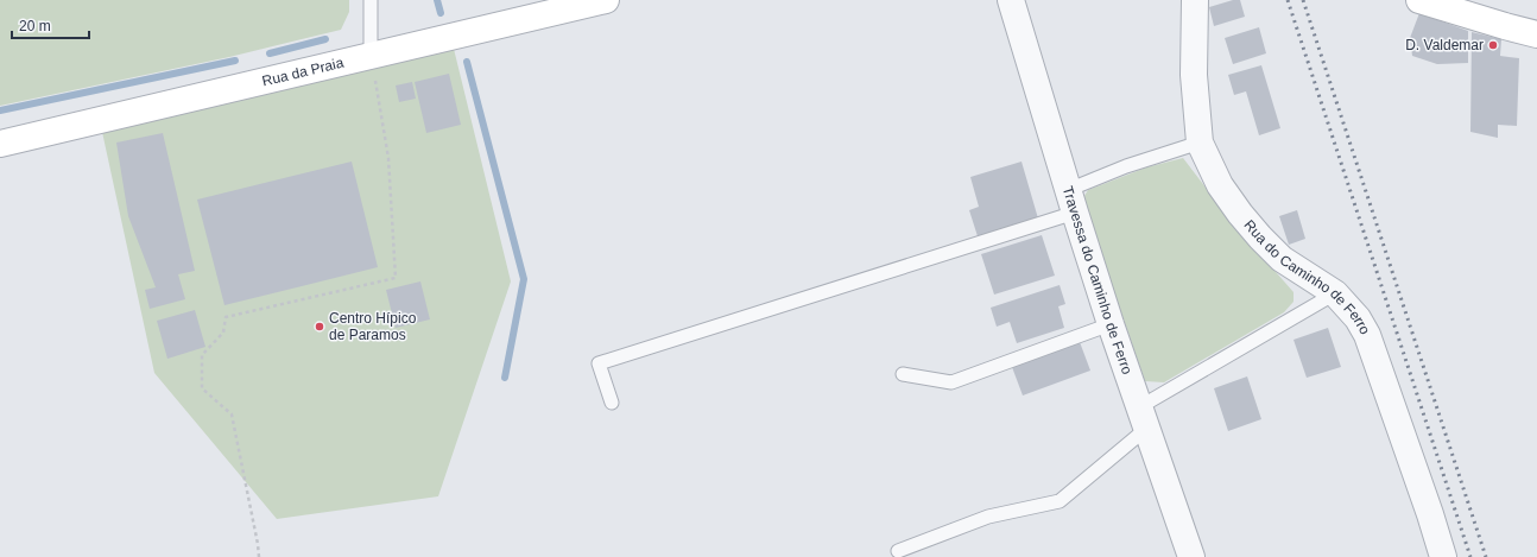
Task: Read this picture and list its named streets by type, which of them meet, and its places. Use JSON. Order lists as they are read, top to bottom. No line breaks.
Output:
{"streets":{"street":["Rua da Praia","Rua do Caminho de Ferro","Travessa do Caminho de Ferro"]},"places":["D. Valdemar","Centro Hípico de Paramos"],"scale_bar":"20 m"}
